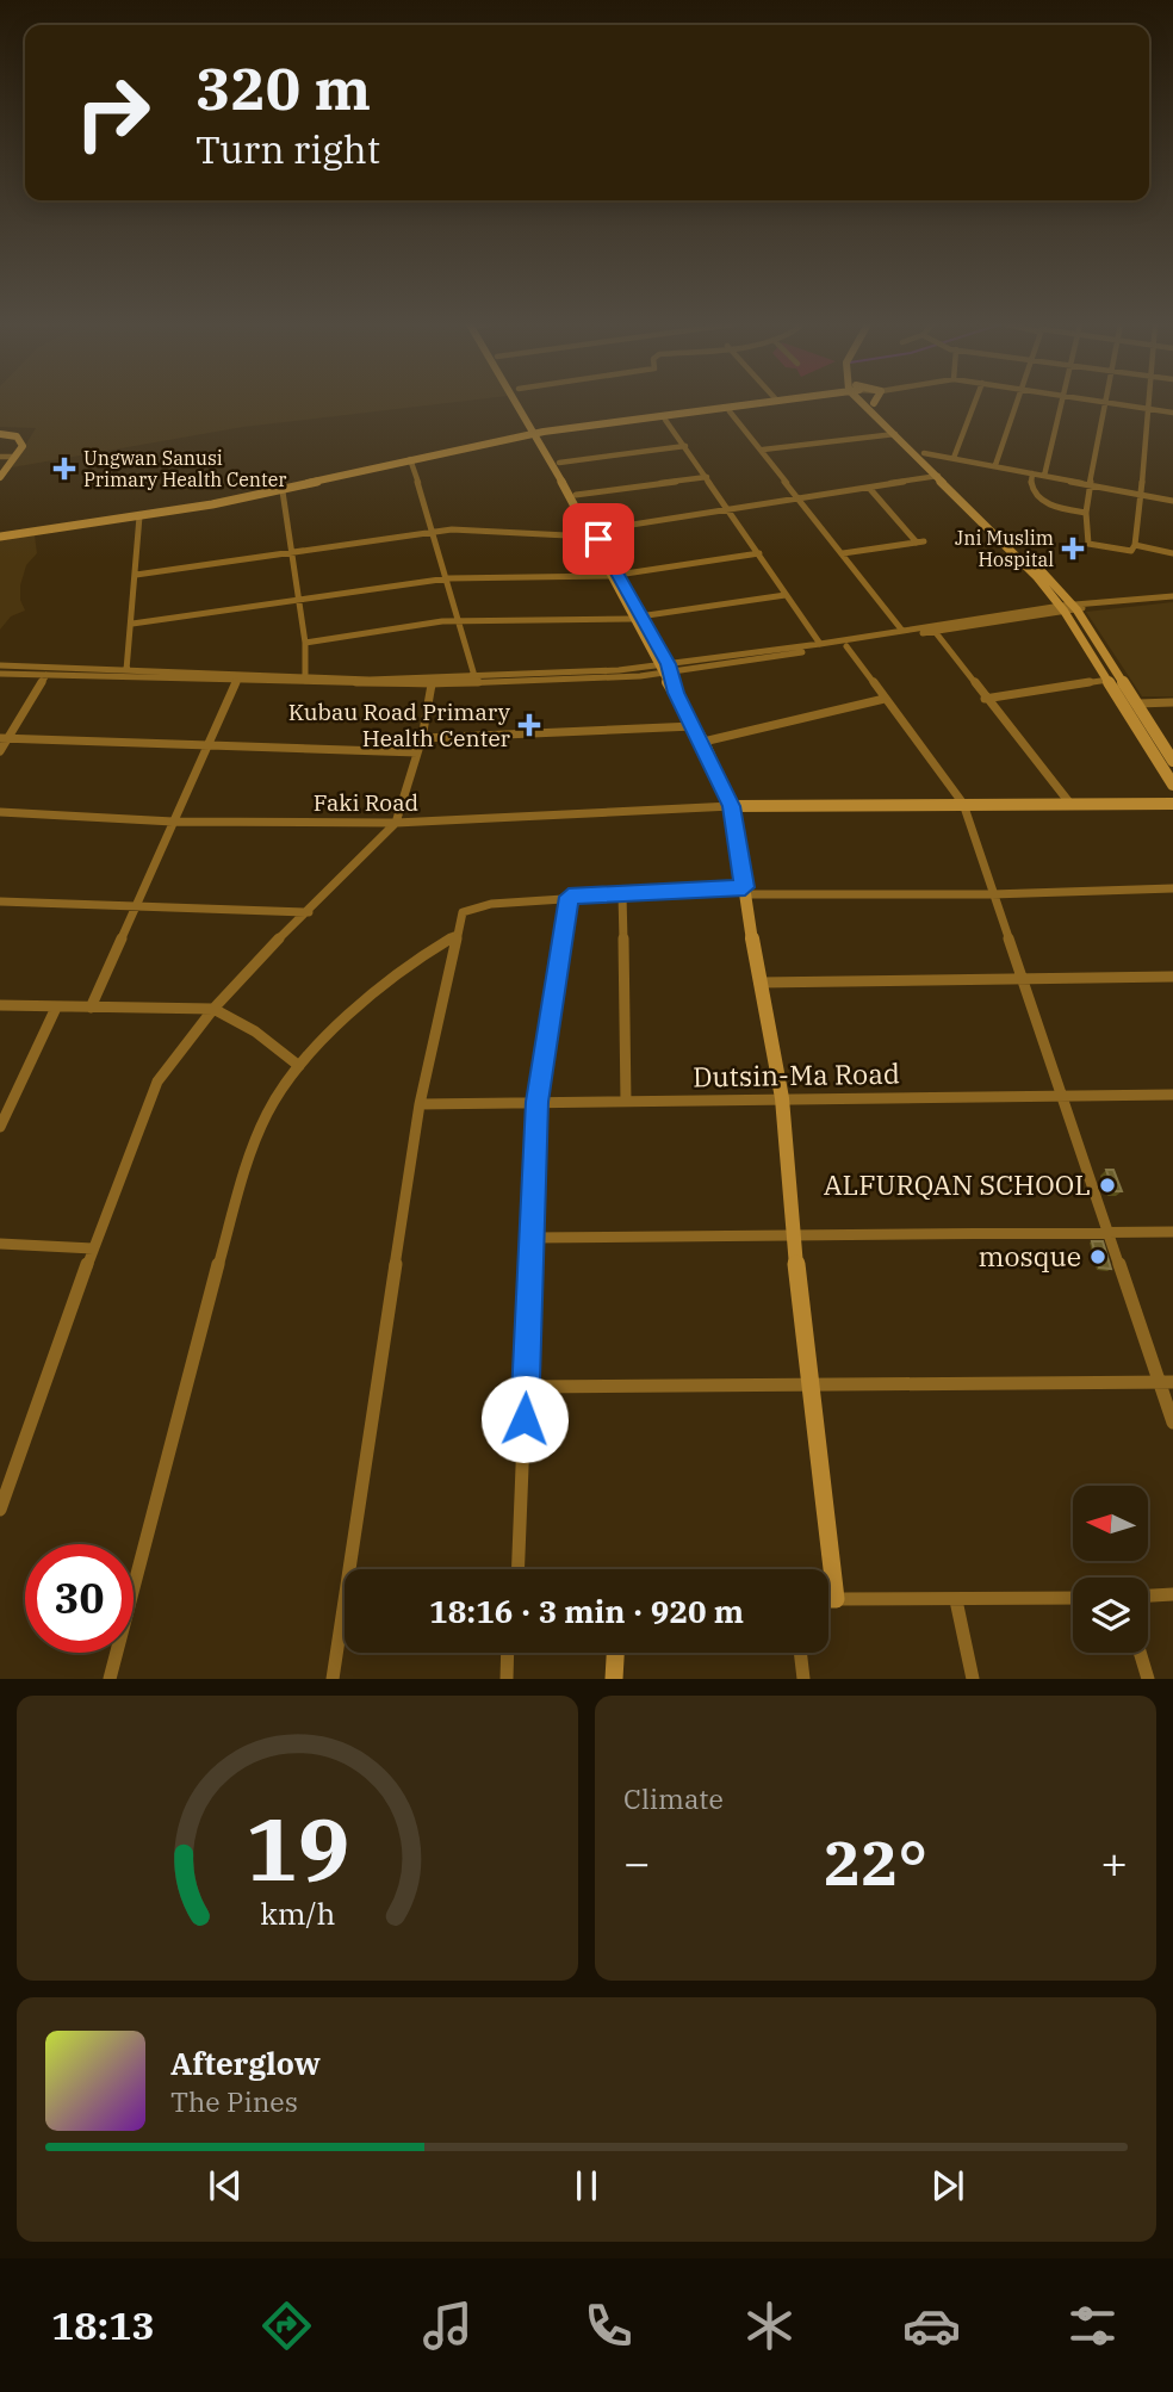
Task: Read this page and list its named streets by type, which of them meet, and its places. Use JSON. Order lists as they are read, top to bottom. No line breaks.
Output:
{"streets":{"street":["Faki Road","Dutsin-Ma Road"]},"places":{"health":["Ungwan Sanusi Primary Health Center","Jni Muslim Hospital","Kubau Road Primary Health Center"],"other":["ALFURQAN SCHOOL","mosque"]},"north":"left","page":{"turn":["320 m","Turn right"],"limit":"30","trip":"18:16 · 3 min · 920 m","tile":"Climate","heat":["−","22°","+"],"song":["Afterglow","The Pines"],"tabs":"18:13","gauge":["19","km/h"]}}
